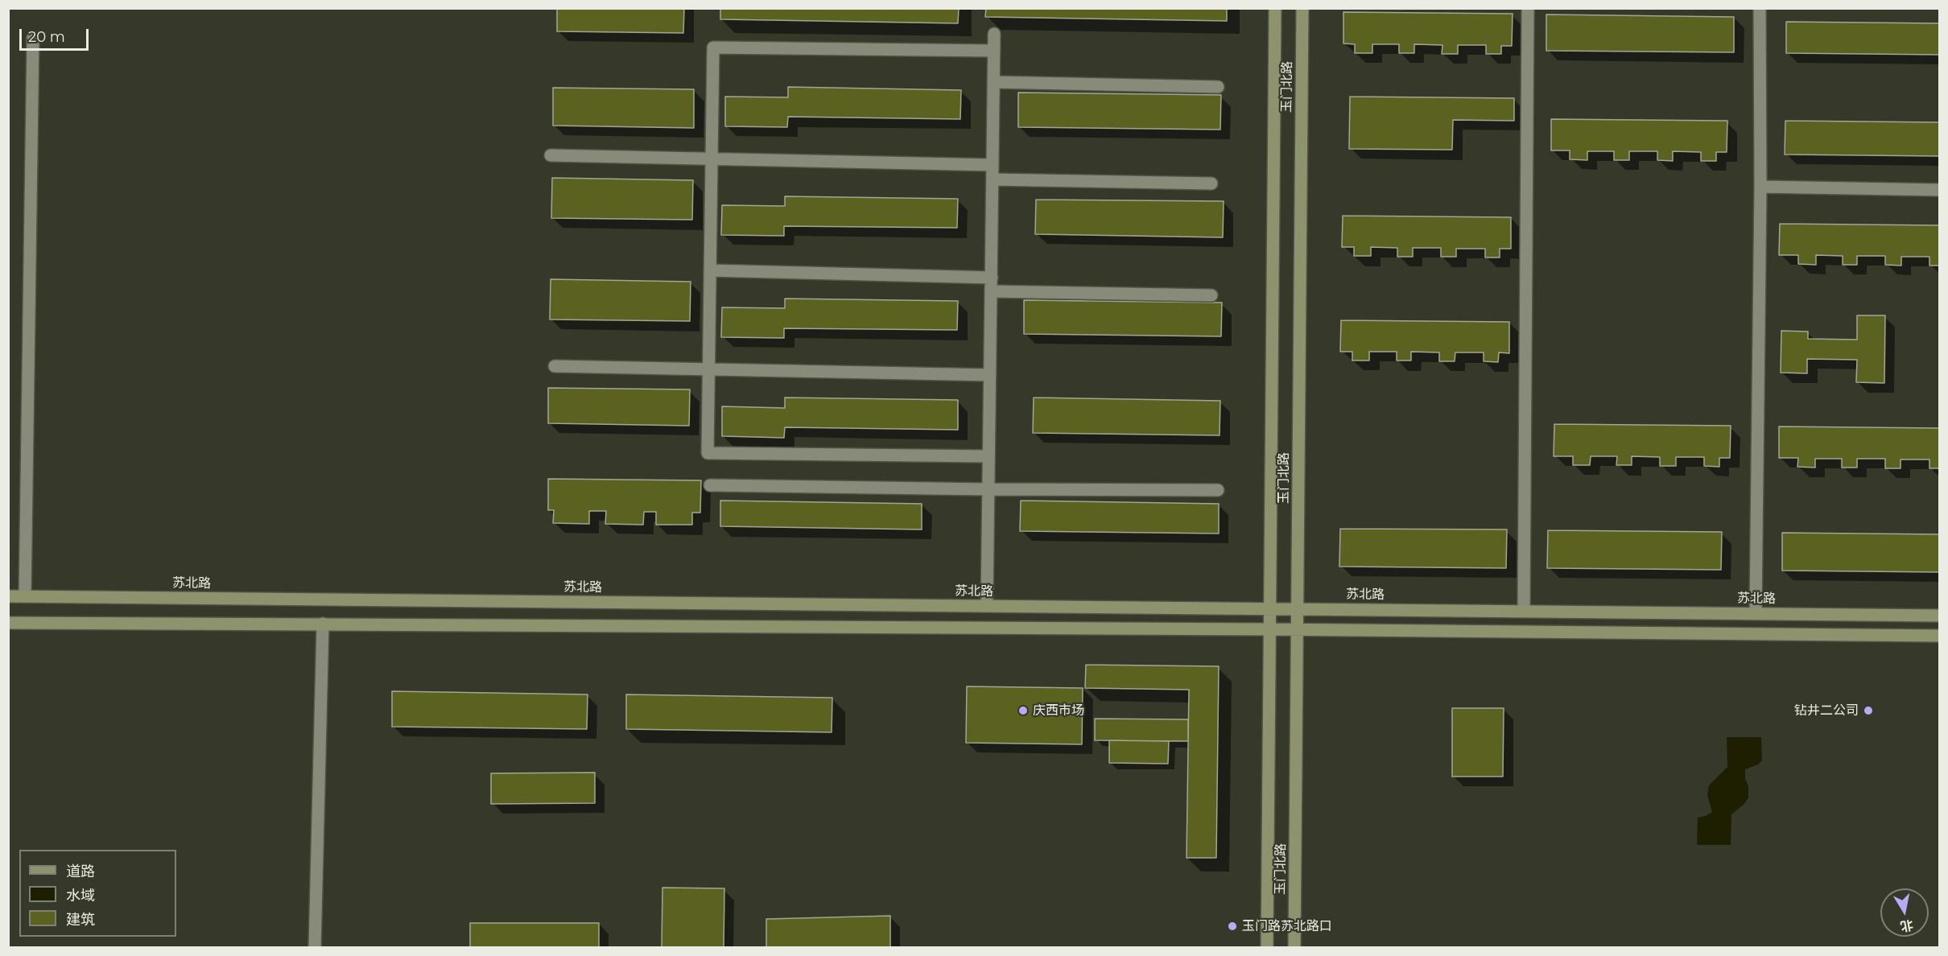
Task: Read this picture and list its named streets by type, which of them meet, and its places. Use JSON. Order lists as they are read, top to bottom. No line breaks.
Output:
{"streets":{"street":["玉门北路","苏北路"]},"crossings":[["玉门北路","苏北路"]],"places":["庆西市场","钻井二公司","玉门路苏北路口"],"legend":["道路","水域","建筑"],"scale_bar":"20 m","north":"bottom"}
